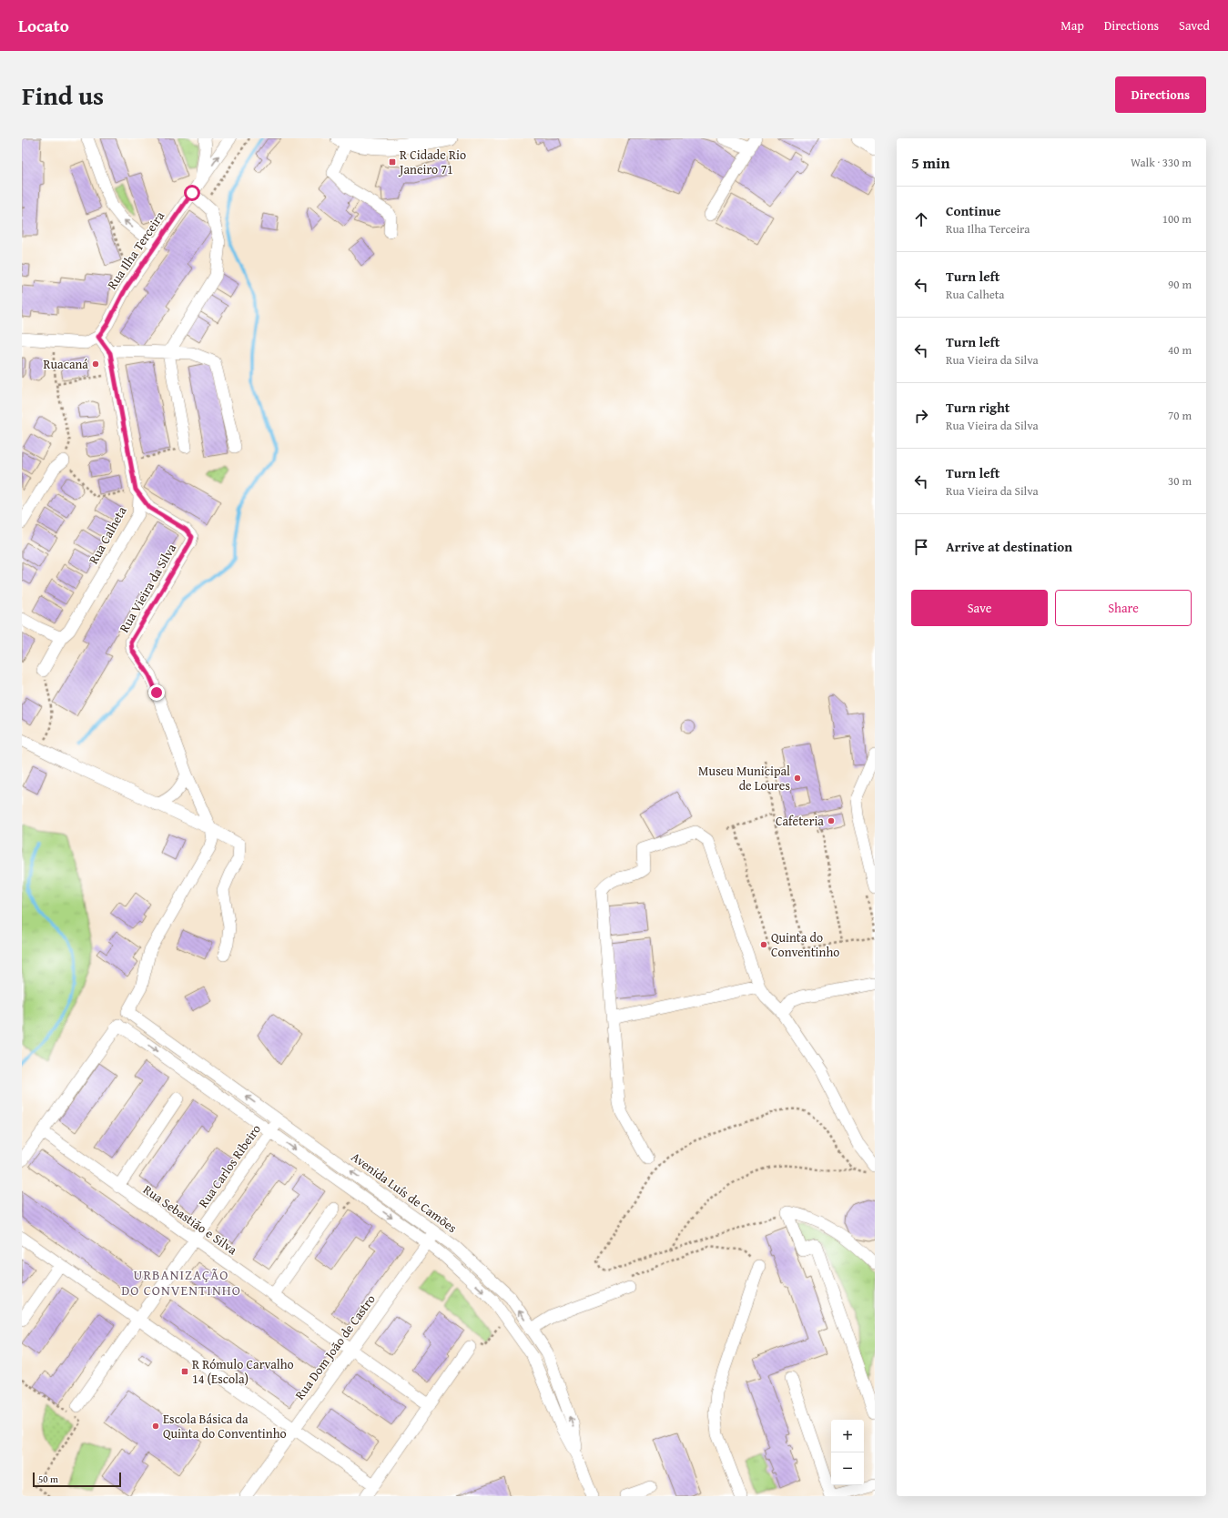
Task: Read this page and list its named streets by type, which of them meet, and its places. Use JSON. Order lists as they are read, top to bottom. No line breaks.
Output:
{"streets":{"street":["Rua Ilha Terceira","Rua Calheta","Rua Vieira da Silva","Rua Carlos Ribeiro","Avenida Luís de Camões","Rua Sebastião e Silva","Rua Dom João de Castro"]},"crossings":[["Rua Ilha Terceira","Rua Calheta"],["Rua Calheta","Rua Vieira da Silva"],["Rua Carlos Ribeiro","Avenida Luís de Camões"],["Rua Carlos Ribeiro","Rua Sebastião e Silva"],["Avenida Luís de Camões","Rua Dom João de Castro"],["Rua Sebastião e Silva","Rua Dom João de Castro"]],"districts":["URBANIZAÇÃO DO CONVENTINHO"],"places":{"transit":["R Cidade Rio Janeiro 71","R Rómulo Carvalho 14 (Escola)"],"other":["Ruacaná","Museu Municipal de Loures","Cafeteria","Quinta do Conventinho","Escola Básica da Quinta do Conventinho"]},"scale_bar":"50 m","page":{"header":"Locato","nav":["Map","Directions","Saved"],"title":"Find us","buttons":["Directions",["Save","Share"]],"heading":["5 min","Walk · 330 m"],"list":[["Continue","Rua Ilha Terceira","100 m"],["Turn left","Rua Calheta","90 m"],["Turn left","Rua Vieira da Silva","40 m"],["Turn right","Rua Vieira da Silva","70 m"],["Turn left","Rua Vieira da Silva","30 m"],"Arrive at destination"],"map_buttons":["+","−"],"scale":"50 m"}}
